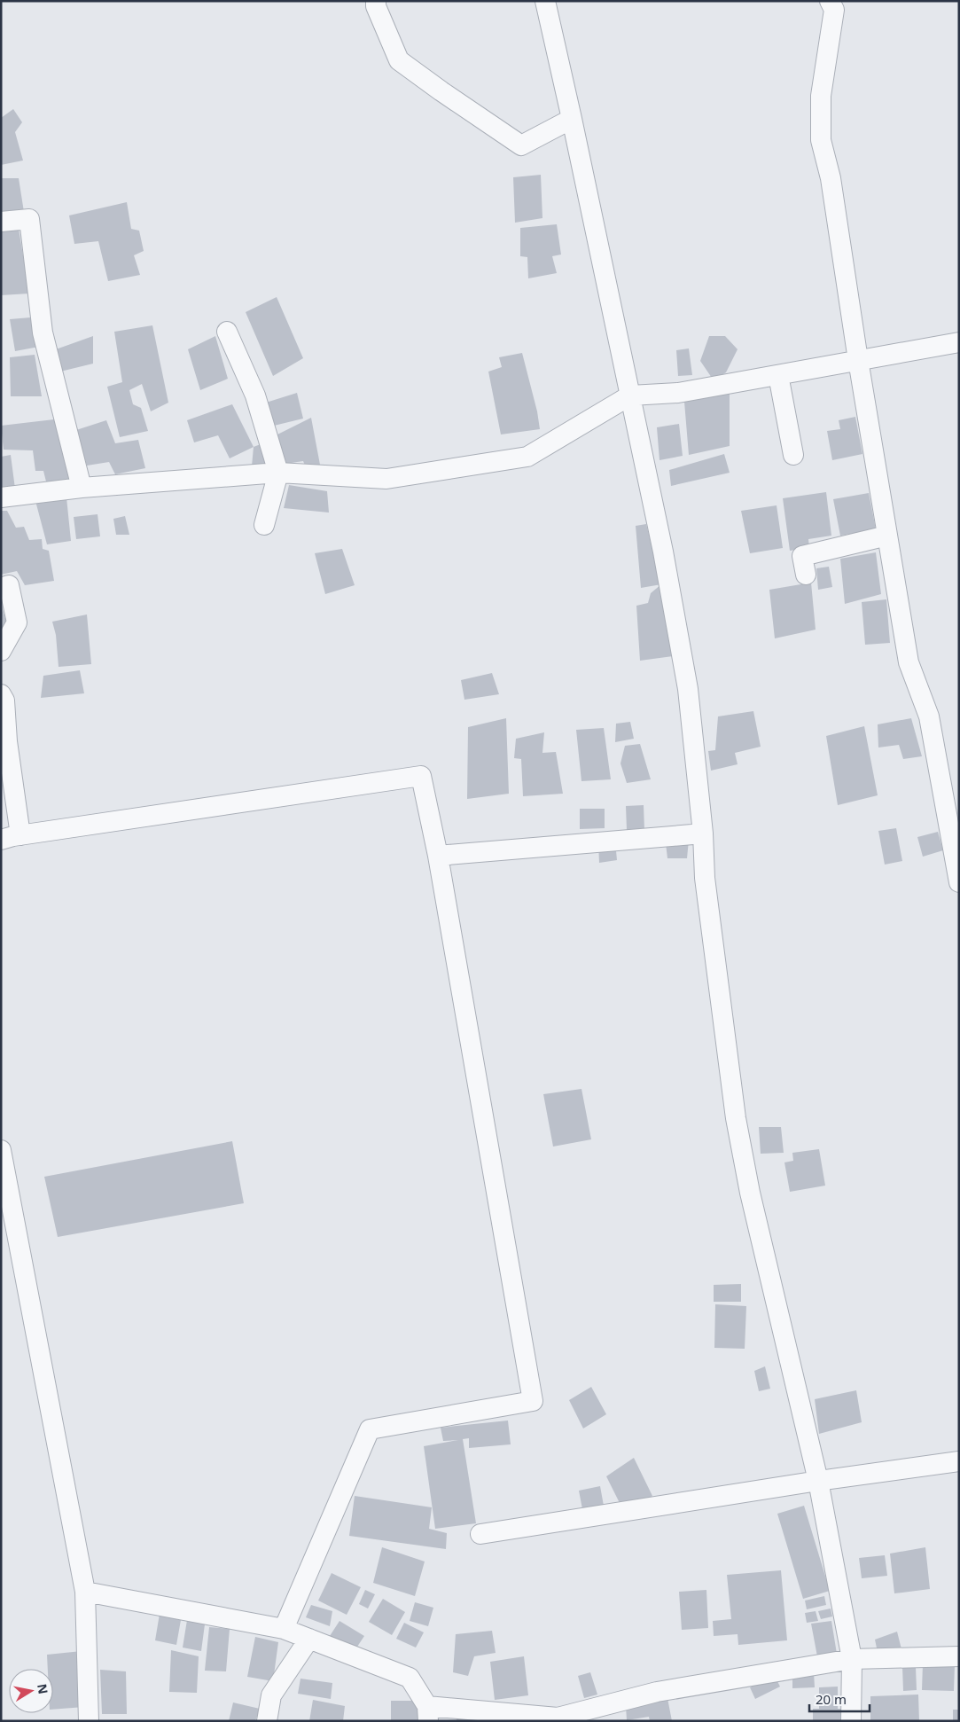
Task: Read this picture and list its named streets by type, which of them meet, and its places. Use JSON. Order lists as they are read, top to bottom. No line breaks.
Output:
{"scale_bar":"20 m","north":"right"}
